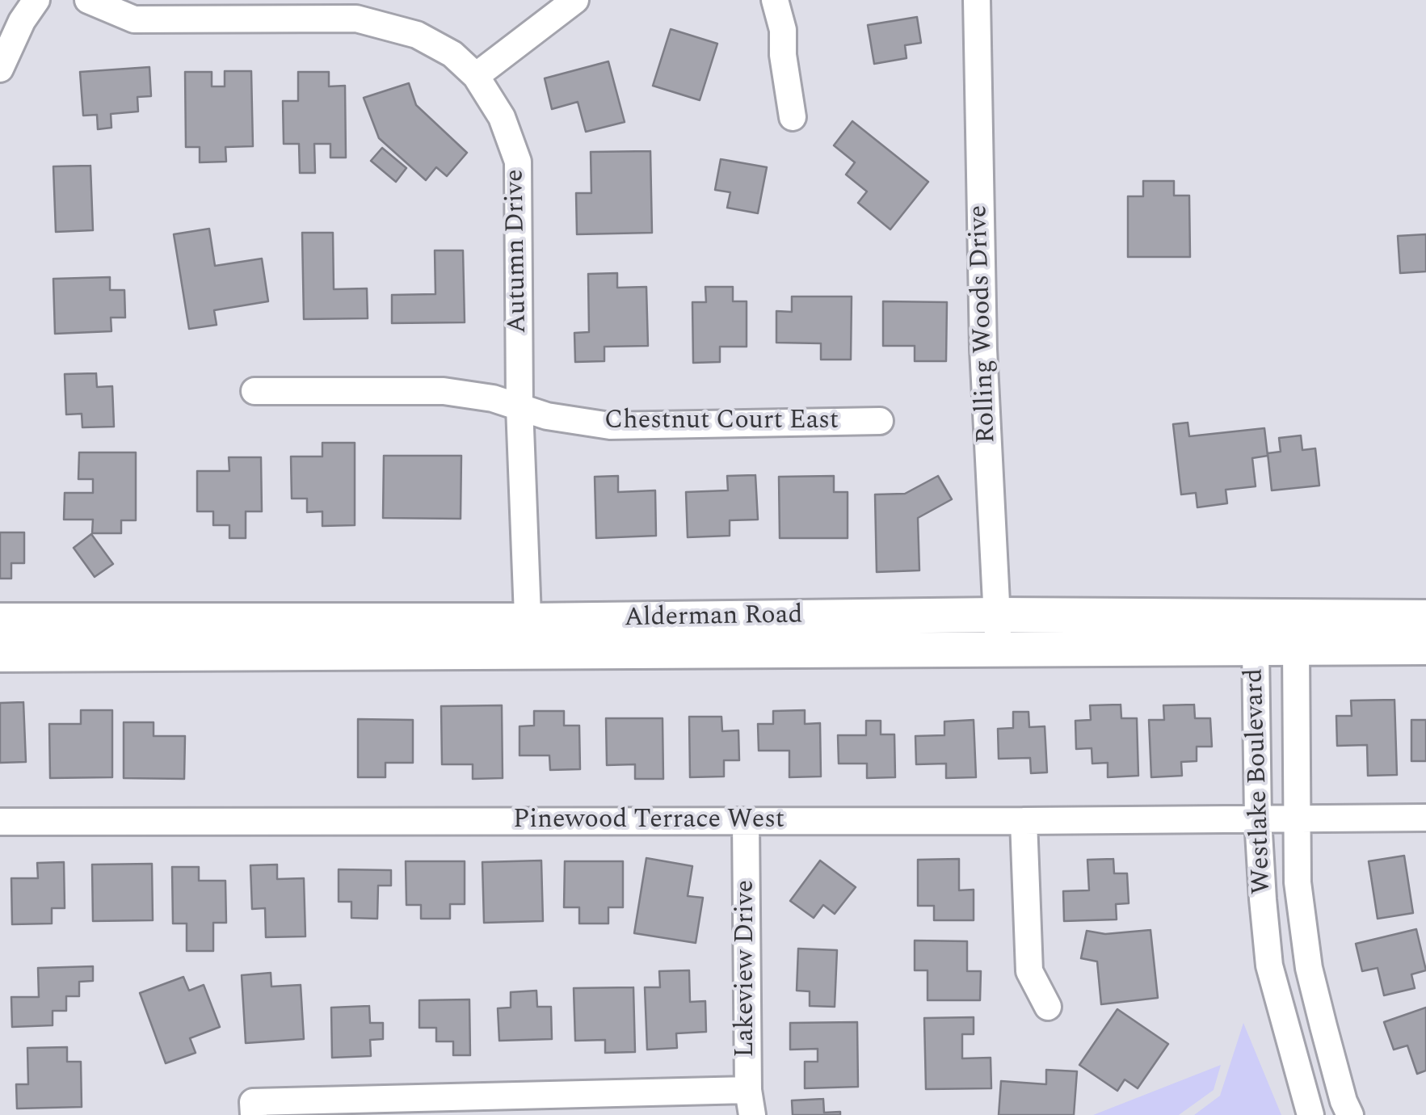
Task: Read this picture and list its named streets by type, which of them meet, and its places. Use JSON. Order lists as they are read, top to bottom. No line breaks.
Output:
{"streets":{"main road":["Alderman Road"],"street":["Autumn Drive","Rolling Woods Drive","Chestnut Court East","Westlake Boulevard","Pinewood Terrace West","Lakeview Drive"]},"crossings":[["Autumn Drive","Chestnut Court East"],["Rolling Woods Drive","Alderman Road"],["Alderman Road","Westlake Boulevard"],["Westlake Boulevard","Pinewood Terrace West"],["Pinewood Terrace West","Lakeview Drive"]]}
